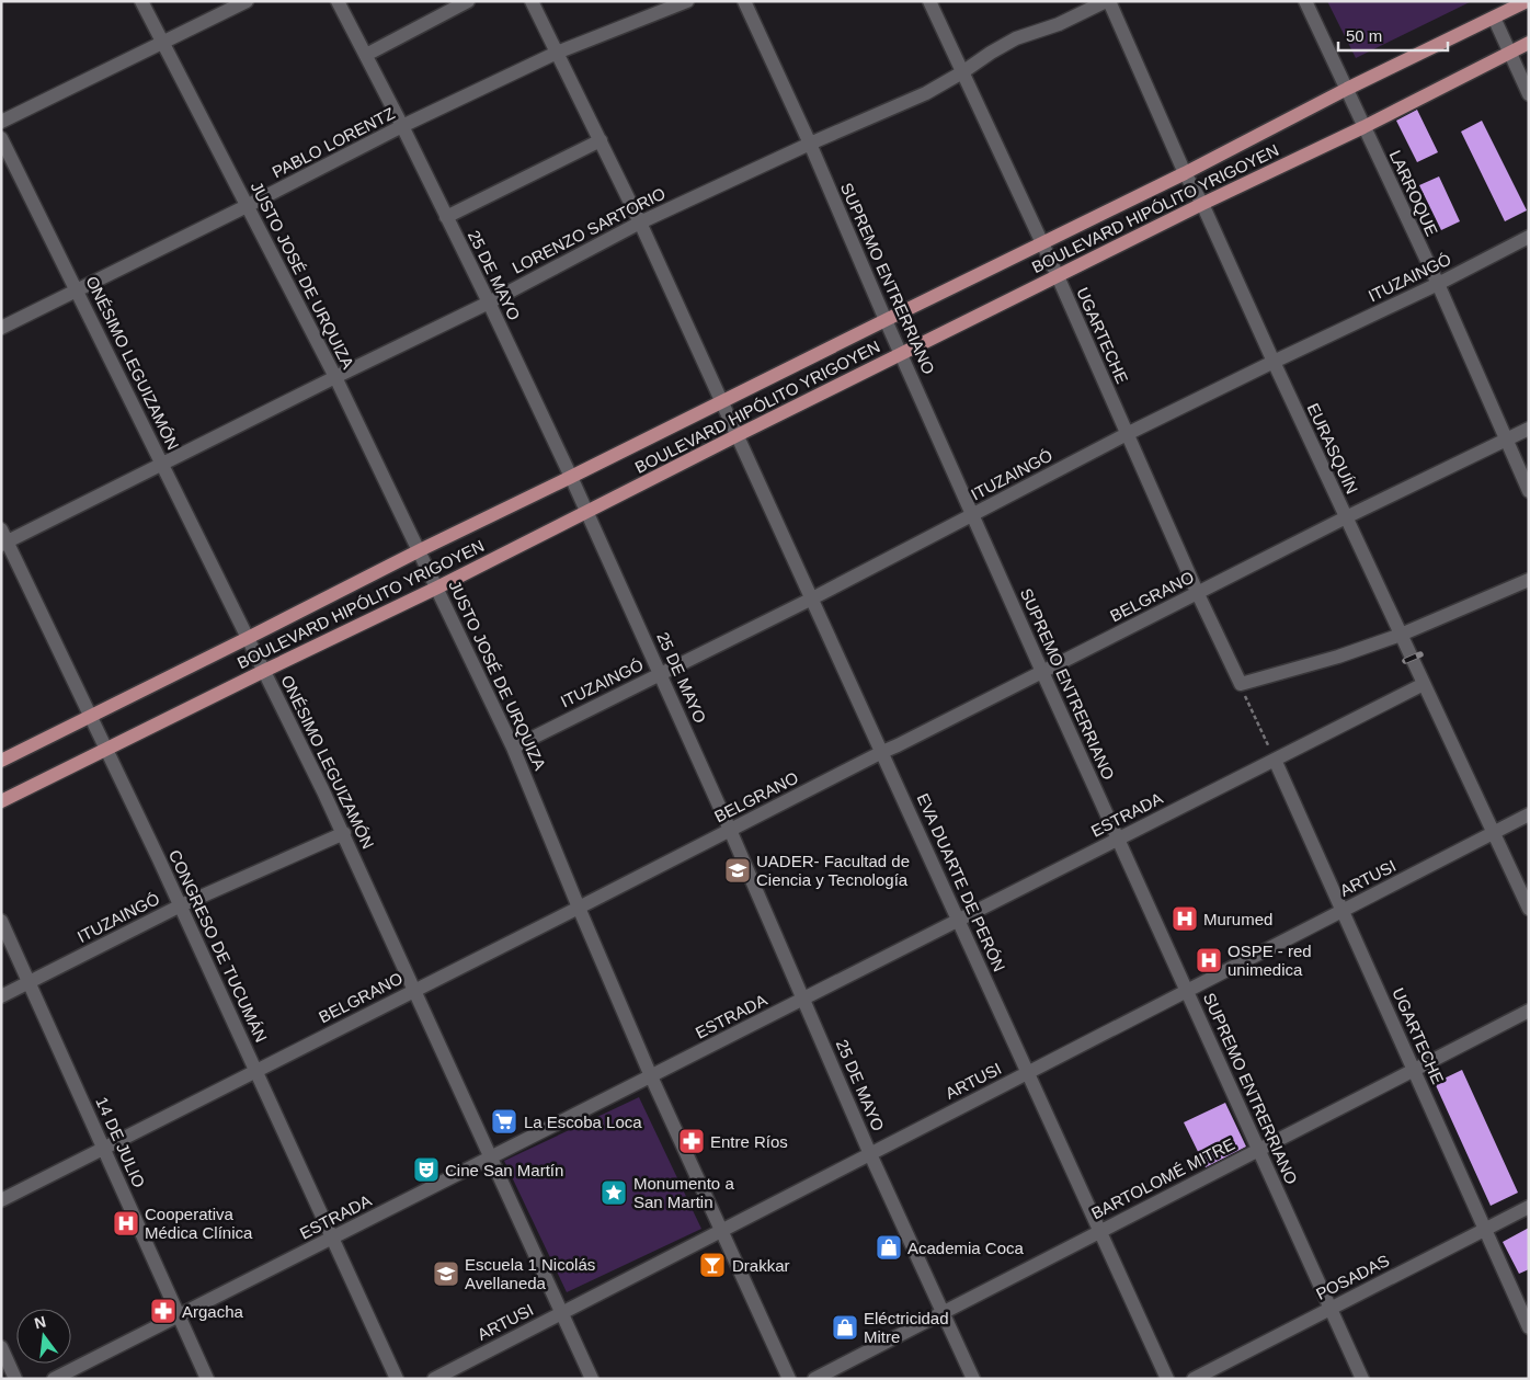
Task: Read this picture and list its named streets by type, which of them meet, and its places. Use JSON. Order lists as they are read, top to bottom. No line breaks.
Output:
{"streets":{"main road":["BOULEVARD HIPÓLITO YRIGOYEN"],"street":["PABLO LORENTZ","LARROQUE","LORENZO SARTORIO","JUSTO JOSÉ DE URQUIZA","25 DE MAYO","ITUZAINGÓ","SUPREMO ENTRERRIANO","UGARTECHE","ONÉSIMO LEGUIZAMÓN","EURASQUÍN","BELGRANO","ESTRADA","ARTUSI","EVA DUARTE DE PERÓN","CONGRESO DE TUCUMÁN","14 DE JULIO","BARTOLOMÉ MITRE","POSADAS"]},"crossings":[["PABLO LORENTZ","JUSTO JOSÉ DE URQUIZA"],["PABLO LORENTZ","25 DE MAYO"],["PABLO LORENTZ","ONÉSIMO LEGUIZAMÓN"],["PABLO LORENTZ","EVA DUARTE DE PERÓN"],["LARROQUE","BOULEVARD HIPÓLITO YRIGOYEN"],["LARROQUE","ITUZAINGÓ"],["LARROQUE","BELGRANO"],["BOULEVARD HIPÓLITO YRIGOYEN","JUSTO JOSÉ DE URQUIZA"],["BOULEVARD HIPÓLITO YRIGOYEN","25 DE MAYO"],["BOULEVARD HIPÓLITO YRIGOYEN","SUPREMO ENTRERRIANO"],["BOULEVARD HIPÓLITO YRIGOYEN","UGARTECHE"],["BOULEVARD HIPÓLITO YRIGOYEN","ONÉSIMO LEGUIZAMÓN"],["BOULEVARD HIPÓLITO YRIGOYEN","EURASQUÍN"],["BOULEVARD HIPÓLITO YRIGOYEN","EVA DUARTE DE PERÓN"],["BOULEVARD HIPÓLITO YRIGOYEN","CONGRESO DE TUCUMÁN"],["LORENZO SARTORIO","JUSTO JOSÉ DE URQUIZA"],["LORENZO SARTORIO","25 DE MAYO"],["LORENZO SARTORIO","SUPREMO ENTRERRIANO"],["LORENZO SARTORIO","UGARTECHE"],["LORENZO SARTORIO","ONÉSIMO LEGUIZAMÓN"],["LORENZO SARTORIO","EURASQUÍN"],["LORENZO SARTORIO","EVA DUARTE DE PERÓN"],["LORENZO SARTORIO","CONGRESO DE TUCUMÁN"],["JUSTO JOSÉ DE URQUIZA","ITUZAINGÓ"],["JUSTO JOSÉ DE URQUIZA","BELGRANO"],["JUSTO JOSÉ DE URQUIZA","ESTRADA"],["JUSTO JOSÉ DE URQUIZA","ARTUSI"],["25 DE MAYO","ITUZAINGÓ"],["25 DE MAYO","BELGRANO"],["25 DE MAYO","ESTRADA"],["25 DE MAYO","ARTUSI"],["25 DE MAYO","BARTOLOMÉ MITRE"],["ITUZAINGÓ","SUPREMO ENTRERRIANO"],["ITUZAINGÓ","UGARTECHE"],["ITUZAINGÓ","ONÉSIMO LEGUIZAMÓN"],["ITUZAINGÓ","EURASQUÍN"],["ITUZAINGÓ","EVA DUARTE DE PERÓN"],["ITUZAINGÓ","CONGRESO DE TUCUMÁN"],["ITUZAINGÓ","14 DE JULIO"],["SUPREMO ENTRERRIANO","BELGRANO"],["SUPREMO ENTRERRIANO","ESTRADA"],["SUPREMO ENTRERRIANO","ARTUSI"],["SUPREMO ENTRERRIANO","BARTOLOMÉ MITRE"],["SUPREMO ENTRERRIANO","POSADAS"],["UGARTECHE","BELGRANO"],["UGARTECHE","ESTRADA"],["UGARTECHE","ARTUSI"],["UGARTECHE","BARTOLOMÉ MITRE"],["UGARTECHE","POSADAS"],["ONÉSIMO LEGUIZAMÓN","BELGRANO"],["ONÉSIMO LEGUIZAMÓN","ESTRADA"],["ONÉSIMO LEGUIZAMÓN","ARTUSI"],["EURASQUÍN","BELGRANO"],["EURASQUÍN","ESTRADA"],["EURASQUÍN","ARTUSI"],["BELGRANO","EVA DUARTE DE PERÓN"],["BELGRANO","CONGRESO DE TUCUMÁN"],["BELGRANO","14 DE JULIO"],["ESTRADA","EVA DUARTE DE PERÓN"],["ESTRADA","CONGRESO DE TUCUMÁN"],["ESTRADA","14 DE JULIO"],["ARTUSI","EVA DUARTE DE PERÓN"],["EVA DUARTE DE PERÓN","BARTOLOMÉ MITRE"]],"places":{"school or university":["UADER- Facultad de Ciencia y Tecnología","Escuela 1 Nicolás Avellaneda"],"hospital":["Murumed","OSPE - red unimedica","Cooperativa Médica Clínica"],"supermarket":["La Escoba Loca"],"pharmacy":["Entre Ríos","Argacha"],"theatre":["Cine San Martín"],"place":["Monumento a San Martin"],"shop":["Academia Coca","Eléctricidad Mitre"],"bar":["Drakkar"]},"scale_bar":"50 m","north":"top"}
